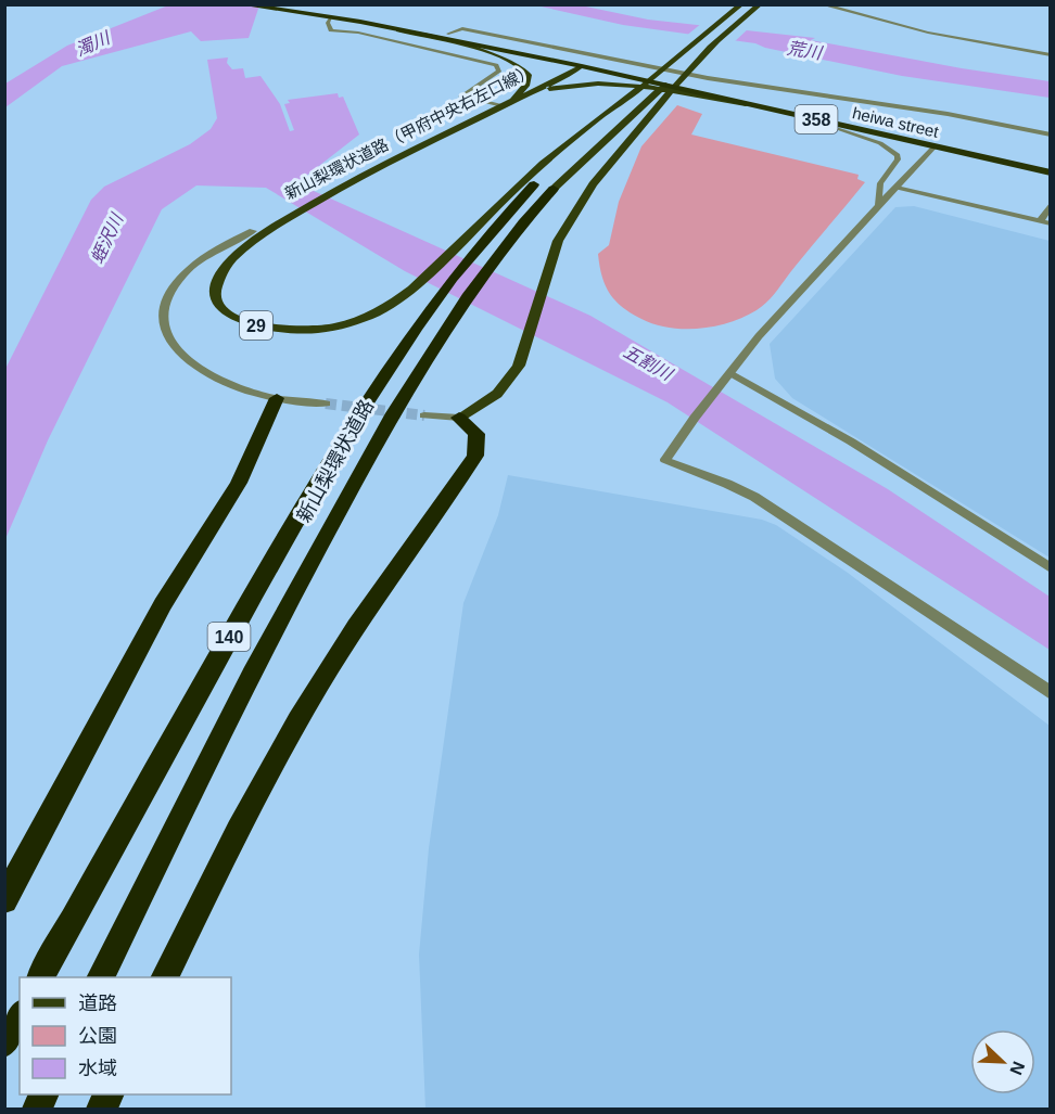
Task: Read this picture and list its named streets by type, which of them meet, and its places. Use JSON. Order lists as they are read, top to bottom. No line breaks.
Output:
{"streets":{"highway":["358","heiwa street","新山梨環状道路","140"],"main road":["新山梨環状道路（甲府中央右左口線）","29"]},"crossings":[["heiwa street","新山梨環状道路（甲府中央右左口線）"],["新山梨環状道路（甲府中央右左口線）","29"],["29","新山梨環状道路"]],"water":["濁川","荒川","蛭沢川","五割川"],"legend":["道路","公園","水域"],"north":"bottom right"}
